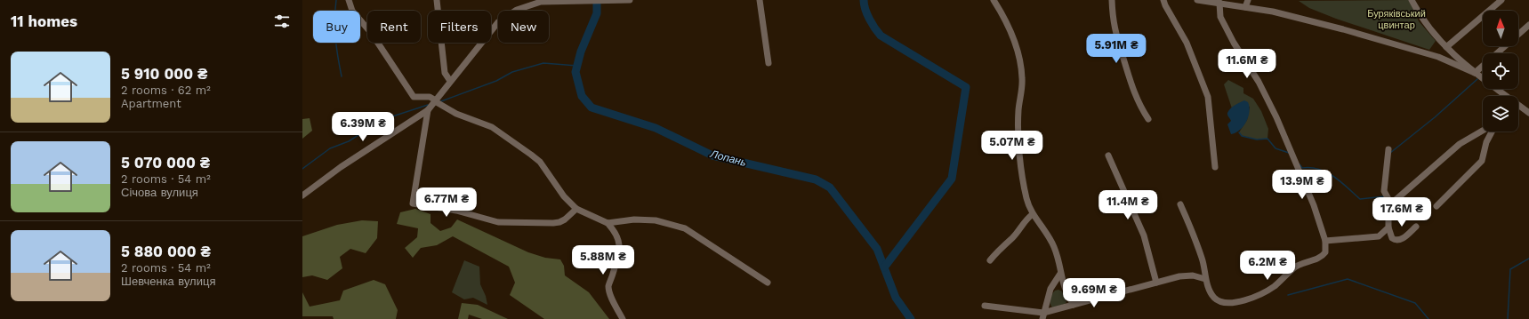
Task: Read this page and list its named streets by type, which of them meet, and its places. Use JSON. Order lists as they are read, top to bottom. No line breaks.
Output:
{"water":["Лопань"],"parks":["Буряківський цвинтар"],"north":"top","page":{"heading":"11 homes","chip":["Buy","Rent","Filters","New"],"price":["5.91M ₴","11.6M ₴","6.39M ₴","5.07M ₴","13.9M ₴","6.77M ₴","11.4M ₴","17.6M ₴","5.88M ₴","6.2M ₴","9.69M ₴"],"list":[{"name":"5 910 000 ₴","note":"2 rooms · 62 m² · Apartment"},{"name":"5 070 000 ₴","note":"2 rooms · 54 m² · Січова вулиця"},{"name":"5 880 000 ₴","note":"2 rooms · 54 m² · Шевченка вулиця"}]}}
